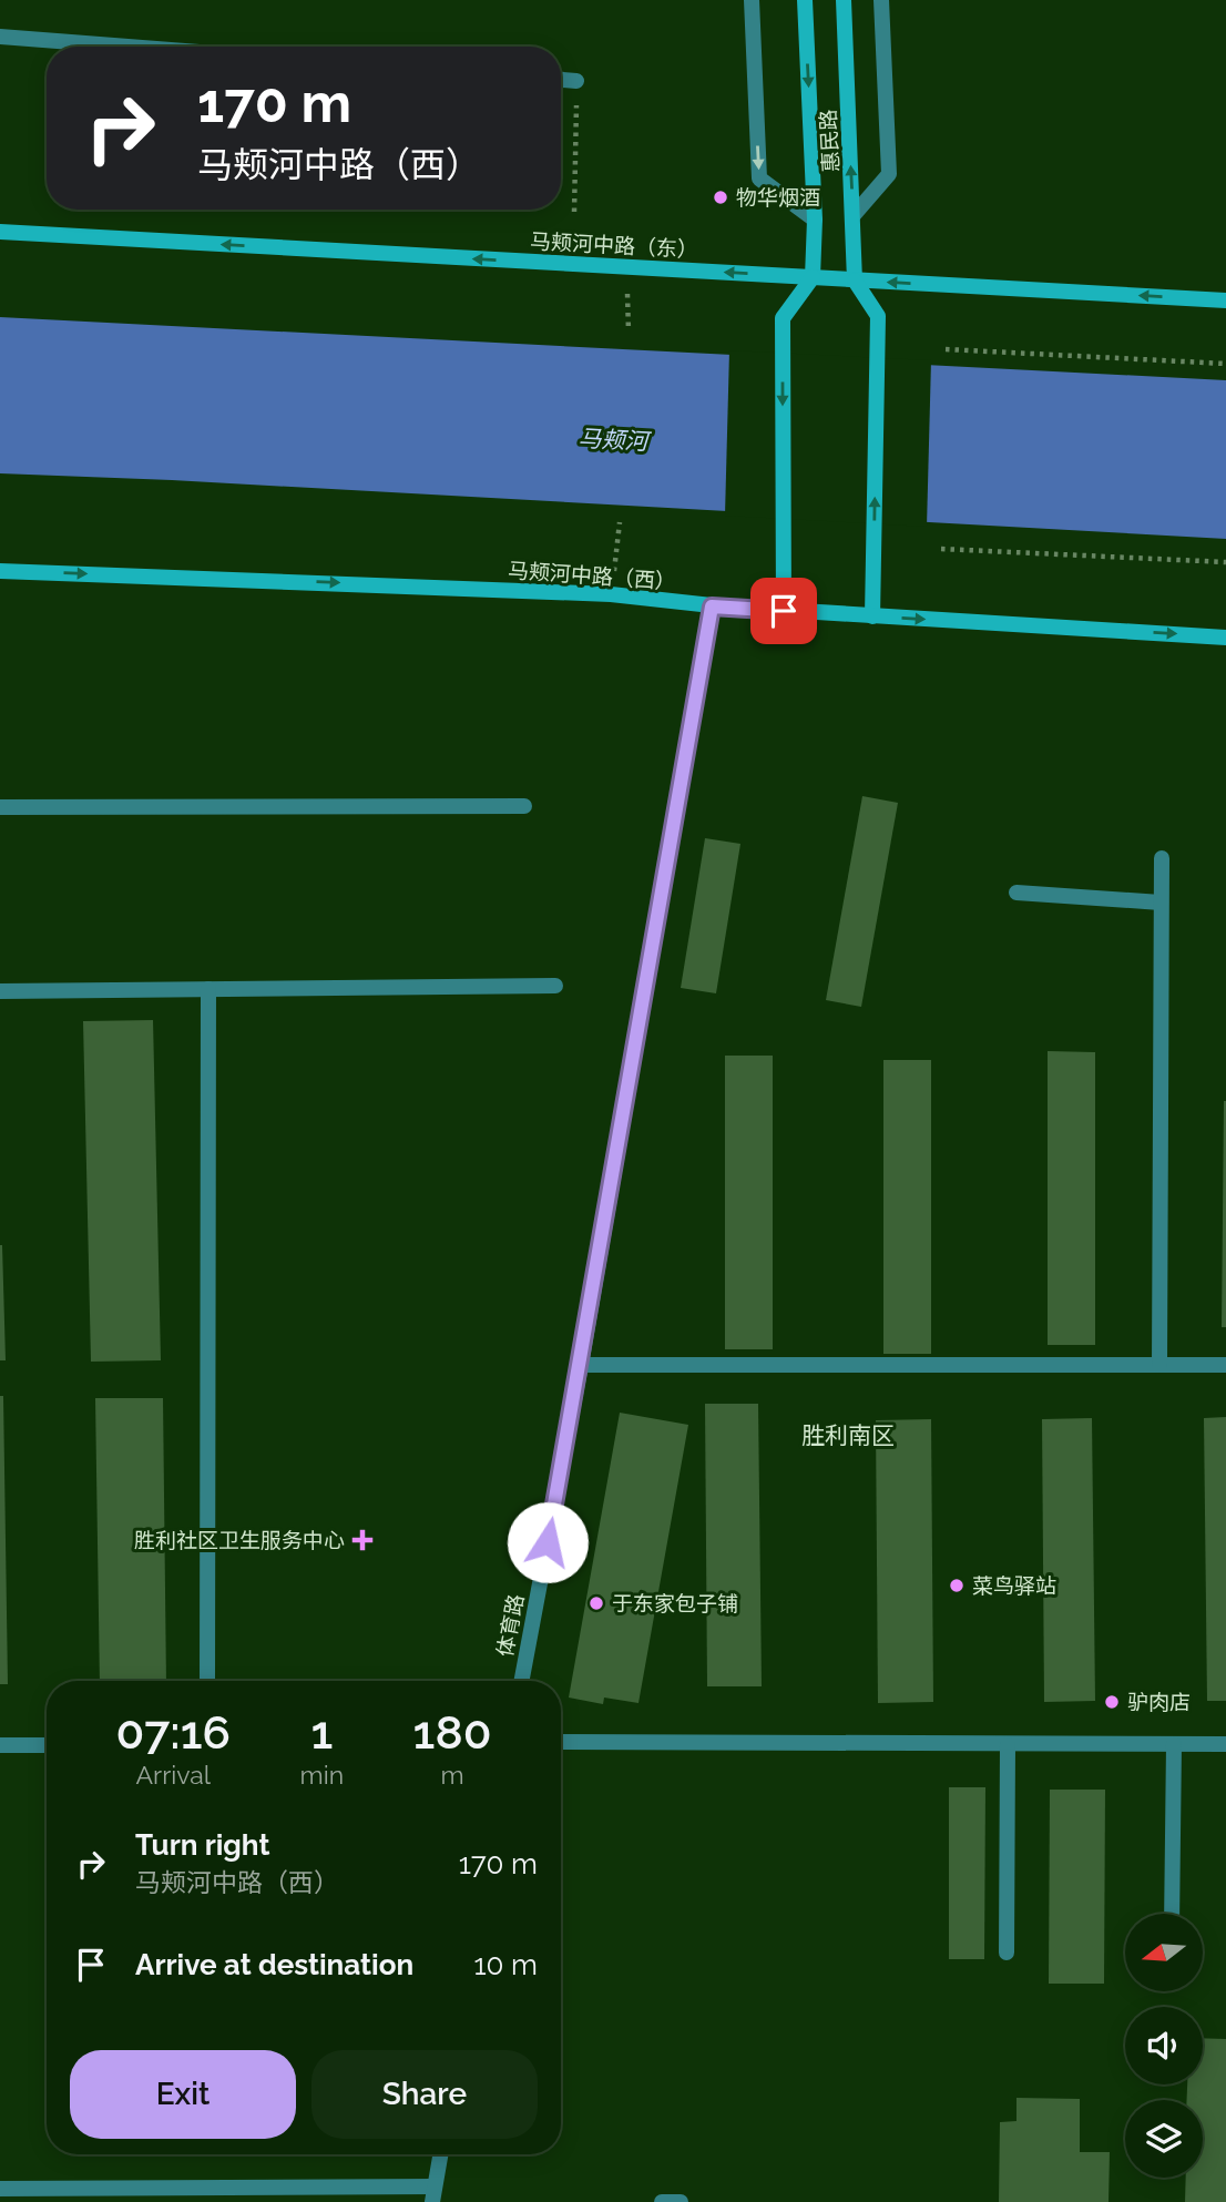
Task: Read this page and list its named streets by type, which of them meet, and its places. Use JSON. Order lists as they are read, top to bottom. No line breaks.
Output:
{"streets":{"street":["惠民路","马颊河中路（东）","马颊河中路（西）","体育路"]},"crossings":[["惠民路","马颊河中路（东）"],["马颊河中路（西）","体育路"]],"one_way":["马颊河中路（东）","马颊河中路（西）"],"districts":["胜利南区"],"water":["马颊河"],"places":{"other":["物华烟酒","菜鸟驿站","于东家包子铺","驴肉店"],"health":["胜利社区卫生服务中心"]},"north":"left","page":{"turn":["170 m","马颊河中路（西）"],"eta":["07:16","Arrival","1","min","180","m"],"list":[{"name":"Turn right","note":"马颊河中路（西）","value":"170 m"},{"name":"Arrive at destination","value":"10 m"}],"buttons":["Exit","Share"]}}
